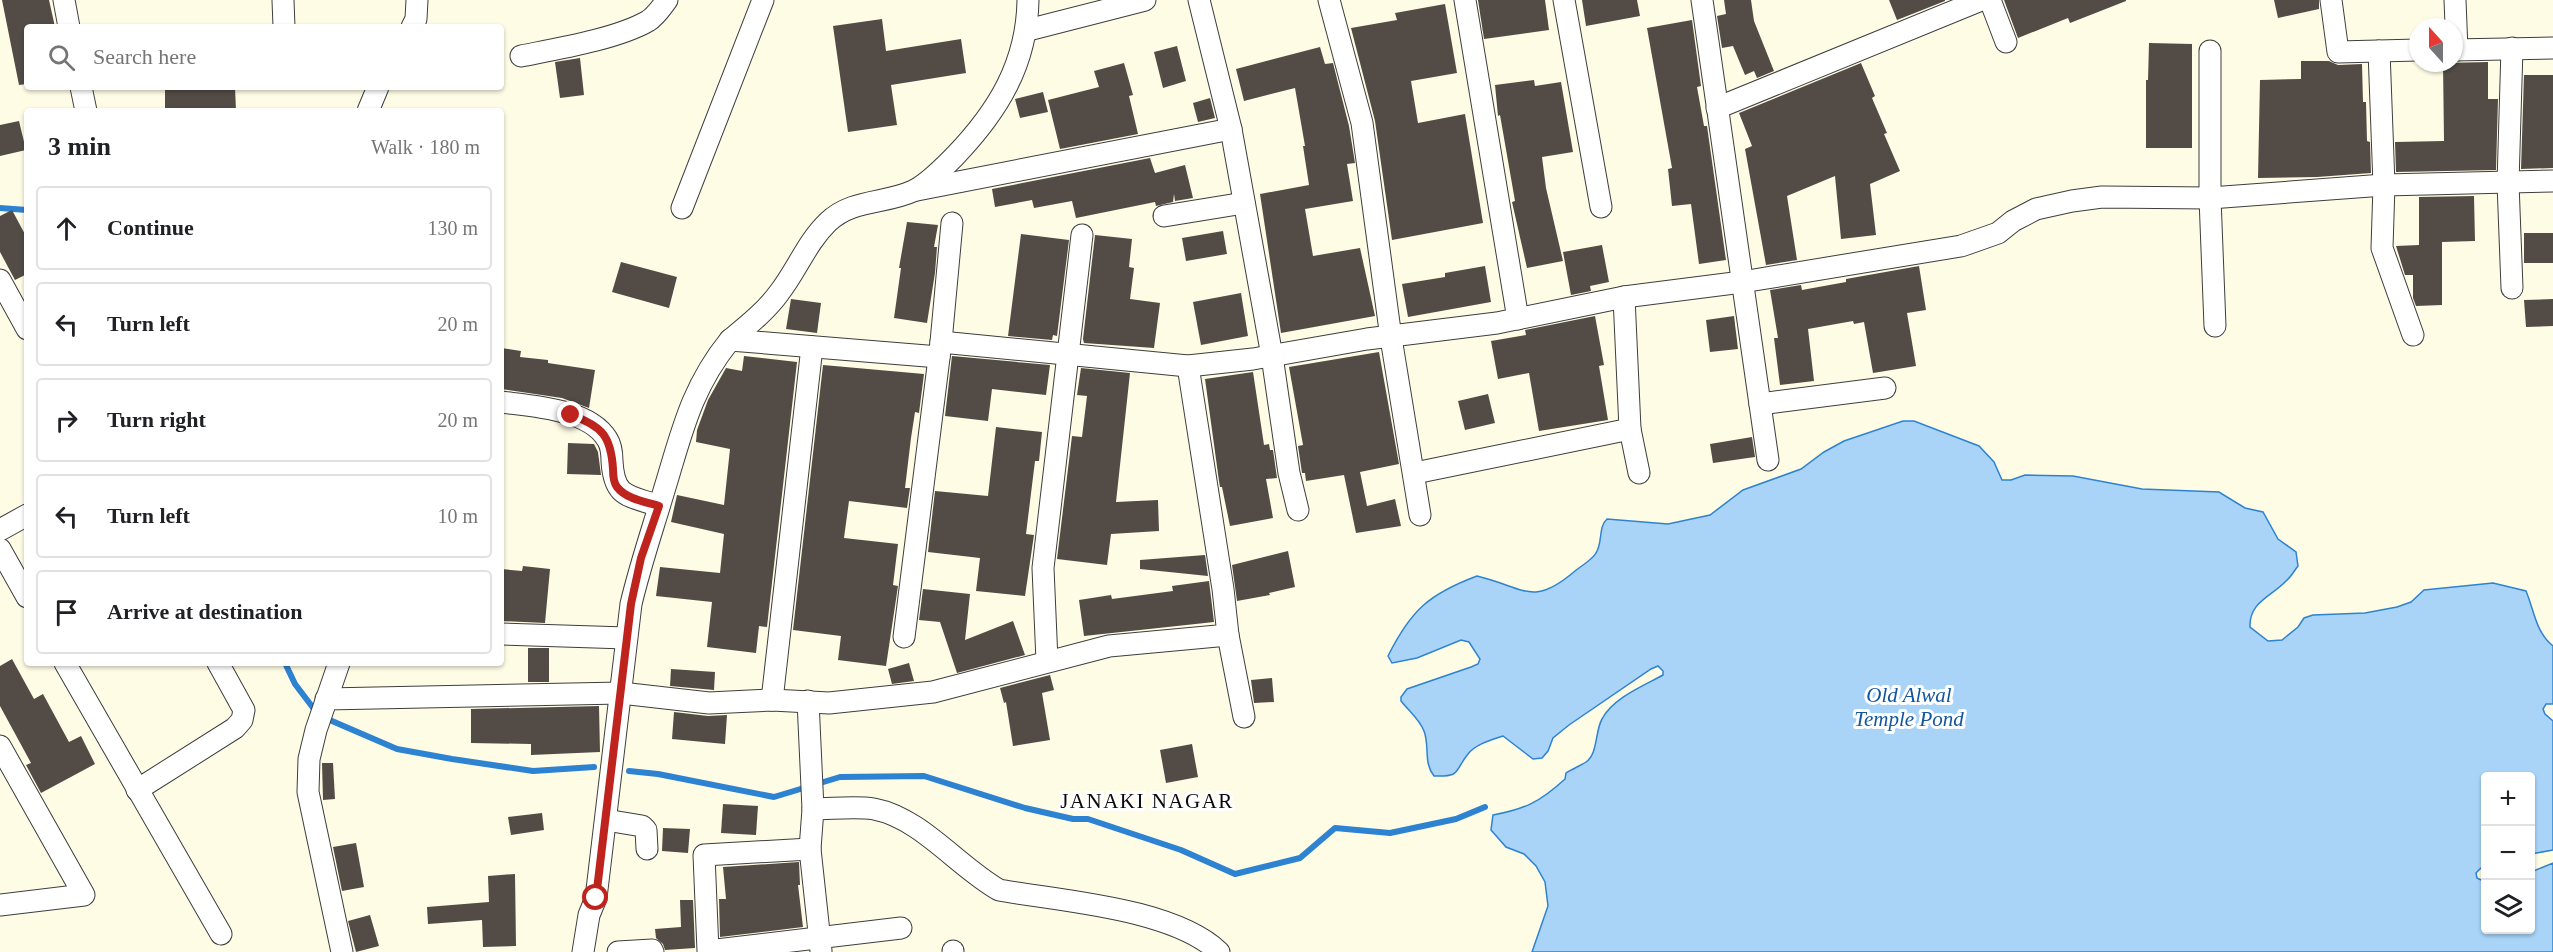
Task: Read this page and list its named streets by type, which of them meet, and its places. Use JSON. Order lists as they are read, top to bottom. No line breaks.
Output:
{"districts":["JANAKI NAGAR"],"water":["Old Alwal Temple Pond"],"north":"top","page":{"search":"Search here","heading":["3 min","Walk · 180 m"],"list":[["Continue","130 m"],["Turn left","20 m"],["Turn right","20 m"],["Turn left","10 m"],"Arrive at destination"],"map_buttons":["+","−"]}}
